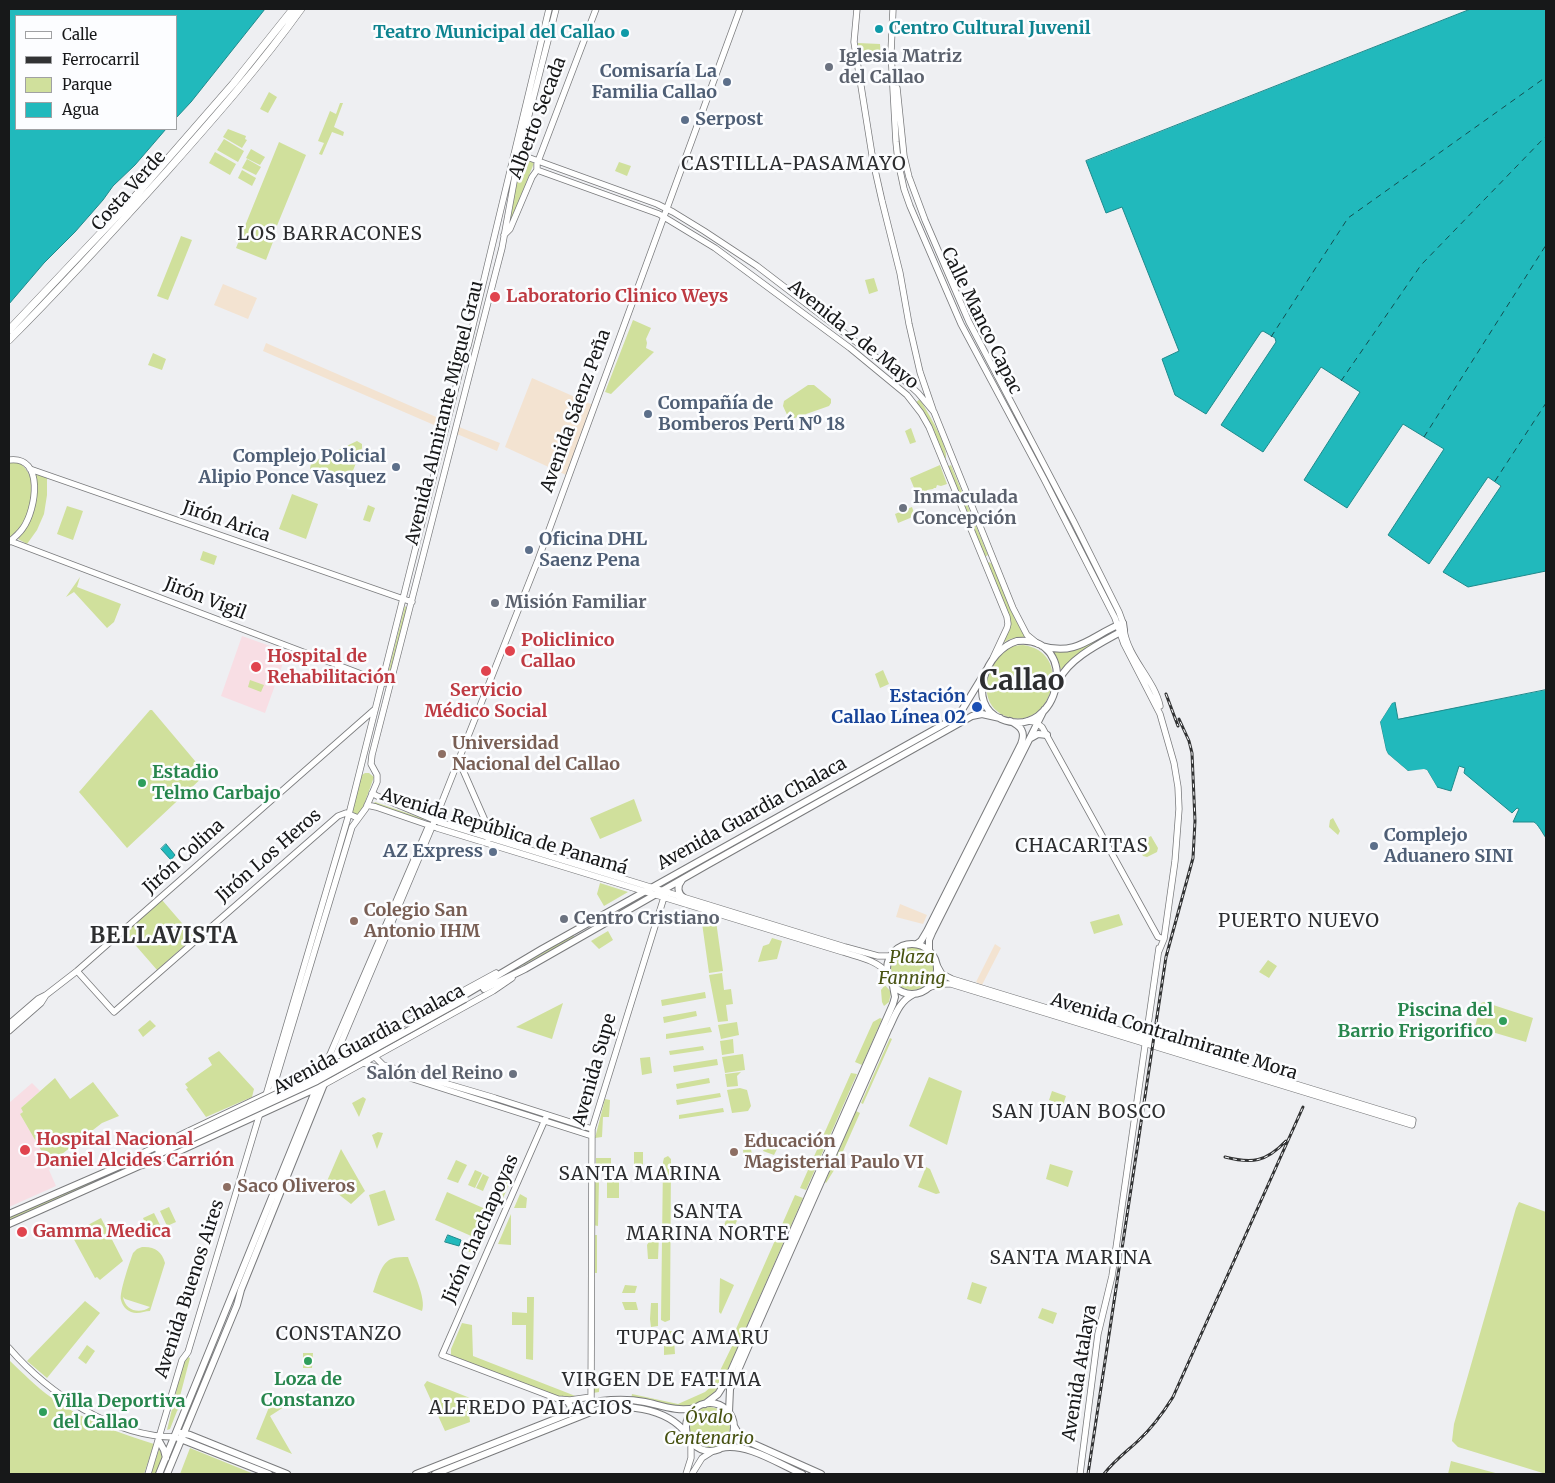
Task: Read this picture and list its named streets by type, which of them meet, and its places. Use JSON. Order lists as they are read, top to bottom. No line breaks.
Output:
{"streets":{"highway":["Costa Verde"],"main road":["Alberto Secada","Calle Manco Capac","Avenida 2 de Mayo","Avenida Sáenz Peña","Avenida Almirante Miguel Grau","Jirón Arica","Jirón Vigil","Avenida Guardia Chalaca","Avenida República de Panamá","Jirón Los Heros","Jirón Colina","Avenida Contralmirante Mora","Avenida Supe","Jirón Chachapoyas","Avenida Buenos Aires","Avenida Atalaya"]},"crossings":[["Alberto Secada","Avenida 2 de Mayo"],["Alberto Secada","Avenida Almirante Miguel Grau"],["Calle Manco Capac","Avenida Atalaya"],["Avenida 2 de Mayo","Avenida Sáenz Peña"],["Avenida 2 de Mayo","Avenida Almirante Miguel Grau"],["Avenida 2 de Mayo","Avenida Guardia Chalaca"],["Avenida Sáenz Peña","Avenida Guardia Chalaca"],["Avenida Sáenz Peña","Avenida República de Panamá"],["Avenida Almirante Miguel Grau","Jirón Arica"],["Avenida Almirante Miguel Grau","Jirón Vigil"],["Avenida Almirante Miguel Grau","Avenida República de Panamá"],["Avenida Almirante Miguel Grau","Jirón Los Heros"],["Avenida Almirante Miguel Grau","Jirón Colina"],["Avenida Guardia Chalaca","Avenida República de Panamá"],["Avenida Guardia Chalaca","Avenida Supe"],["Avenida Guardia Chalaca","Avenida Buenos Aires"],["Avenida República de Panamá","Avenida Contralmirante Mora"],["Avenida República de Panamá","Avenida Supe"],["Jirón Los Heros","Jirón Colina"],["Avenida Contralmirante Mora","Avenida Atalaya"]],"districts":["CASTILLA-PASAMAYO","LOS BARRACONES","Callao","CHACARITAS","PUERTO NUEVO","BELLAVISTA","SAN JUAN BOSCO","SANTA MARINA","SANTA MARINA NORTE","SANTA MARINA","CONSTANZO","TUPAC AMARU","VIRGEN DE FATIMA","ALFREDO PALACIOS"],"parks":["Plaza Fanning","Óvalo Centenario"],"places":["Centro Cultural Juvenil","Teatro Municipal del Callao","Iglesia Matriz del Callao","Comisaría La Familia Callao","Serpost","Laboratorio Clinico Weys","Compañía de Bomberos Perú Nº 18","Complejo Policial Alipio Ponce Vasquez","Inmaculada Concepción","Oficina DHL Saenz Pena","Misión Familiar","Policlinico Callao","Hospital de Rehabilitación","Servicio Médico Social","Estación Callao Línea 02","Universidad Nacional del Callao","Estadio Telmo Carbajo","Complejo Aduanero SINI","AZ Express","Centro Cristiano","Colegio San Antonio IHM","Piscina del Barrio Frigorifico","Salón del Reino","Hospital Nacional Daniel Alcides Carrión","Educación Magisterial Paulo VI","Saco Oliveros","Gamma Medica","Loza de Constanzo","Villa Deportiva del Callao"],"legend":["Calle","Ferrocarril","Parque","Agua"]}
